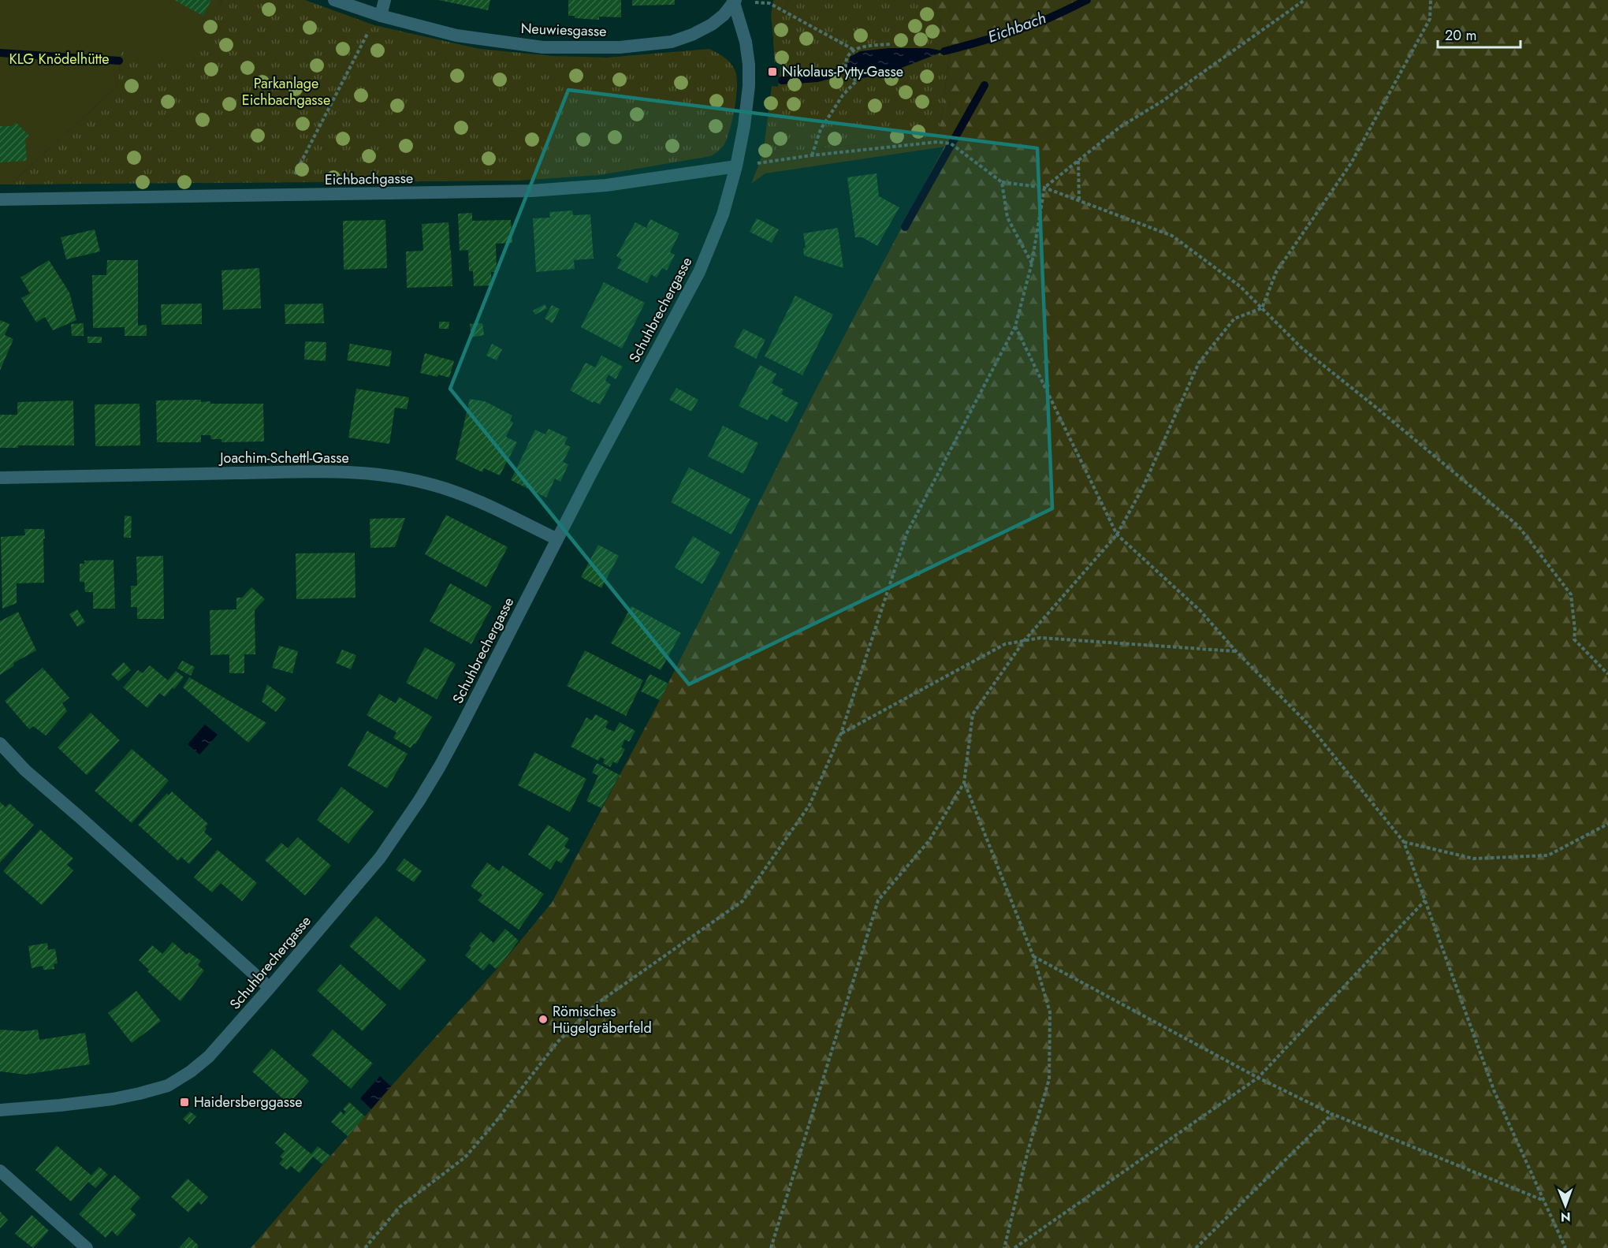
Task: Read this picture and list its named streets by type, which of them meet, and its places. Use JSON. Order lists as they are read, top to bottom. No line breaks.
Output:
{"streets":{"street":["Neuwiesgasse","Eichbachgasse","Schuhbrechergasse","Joachim-Schettl-Gasse"]},"crossings":[["Neuwiesgasse","Schuhbrechergasse"],["Eichbachgasse","Schuhbrechergasse"],["Schuhbrechergasse","Joachim-Schettl-Gasse"]],"water":["Eichbach"],"parks":["KLG Knödelhütte","Parkanlage Eichbachgasse"],"places":{"transit":["Nikolaus-Pytty-Gasse","Haidersberggasse"],"other":["Römisches Hügelgräberfeld"]},"scale_bar":"20 m","north":"bottom"}
